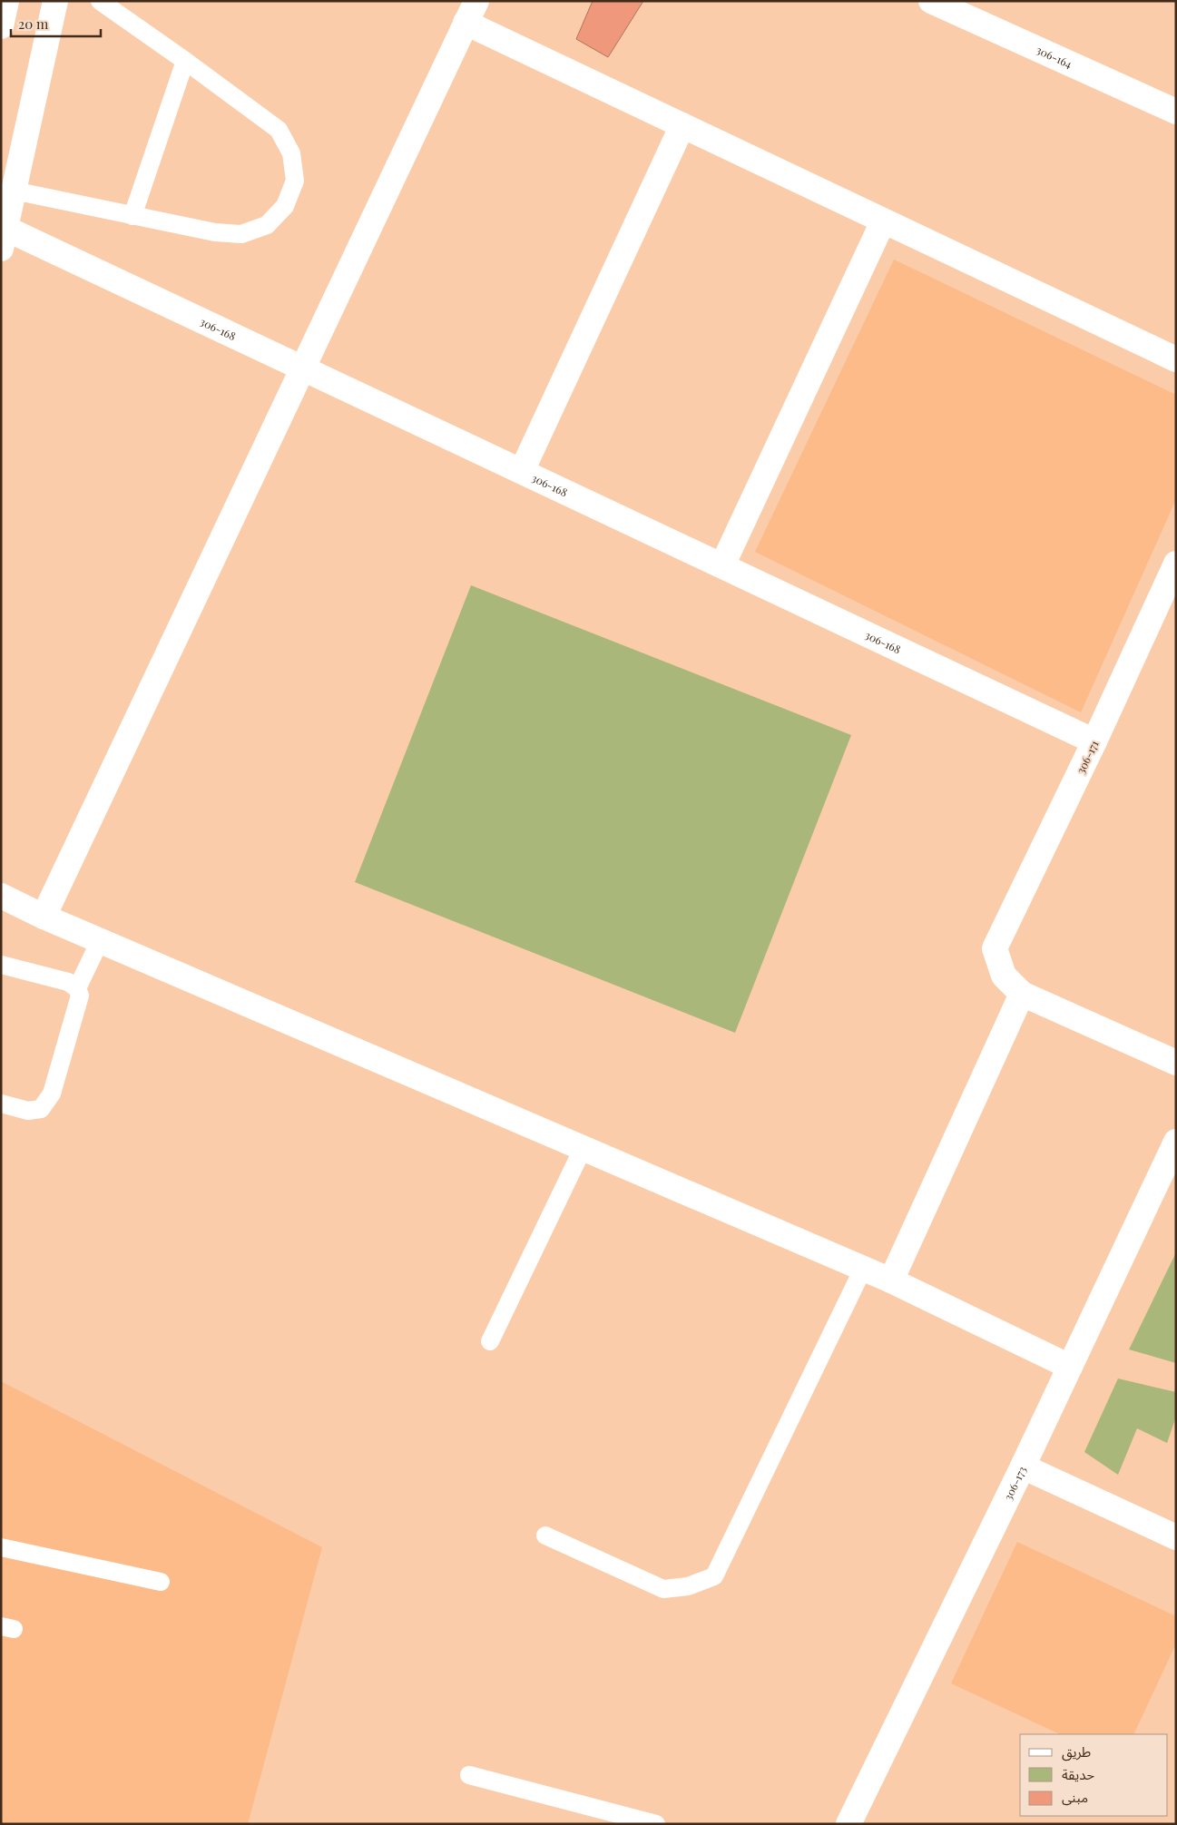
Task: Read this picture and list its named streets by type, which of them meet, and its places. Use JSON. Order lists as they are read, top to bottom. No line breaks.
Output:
{"streets":{"main road":["306-164","306-168","306-171","306-173"]},"crossings":[["306-168","306-171"]],"legend":["طريق","حديقة","مبنى"],"scale_bar":"20 m"}
